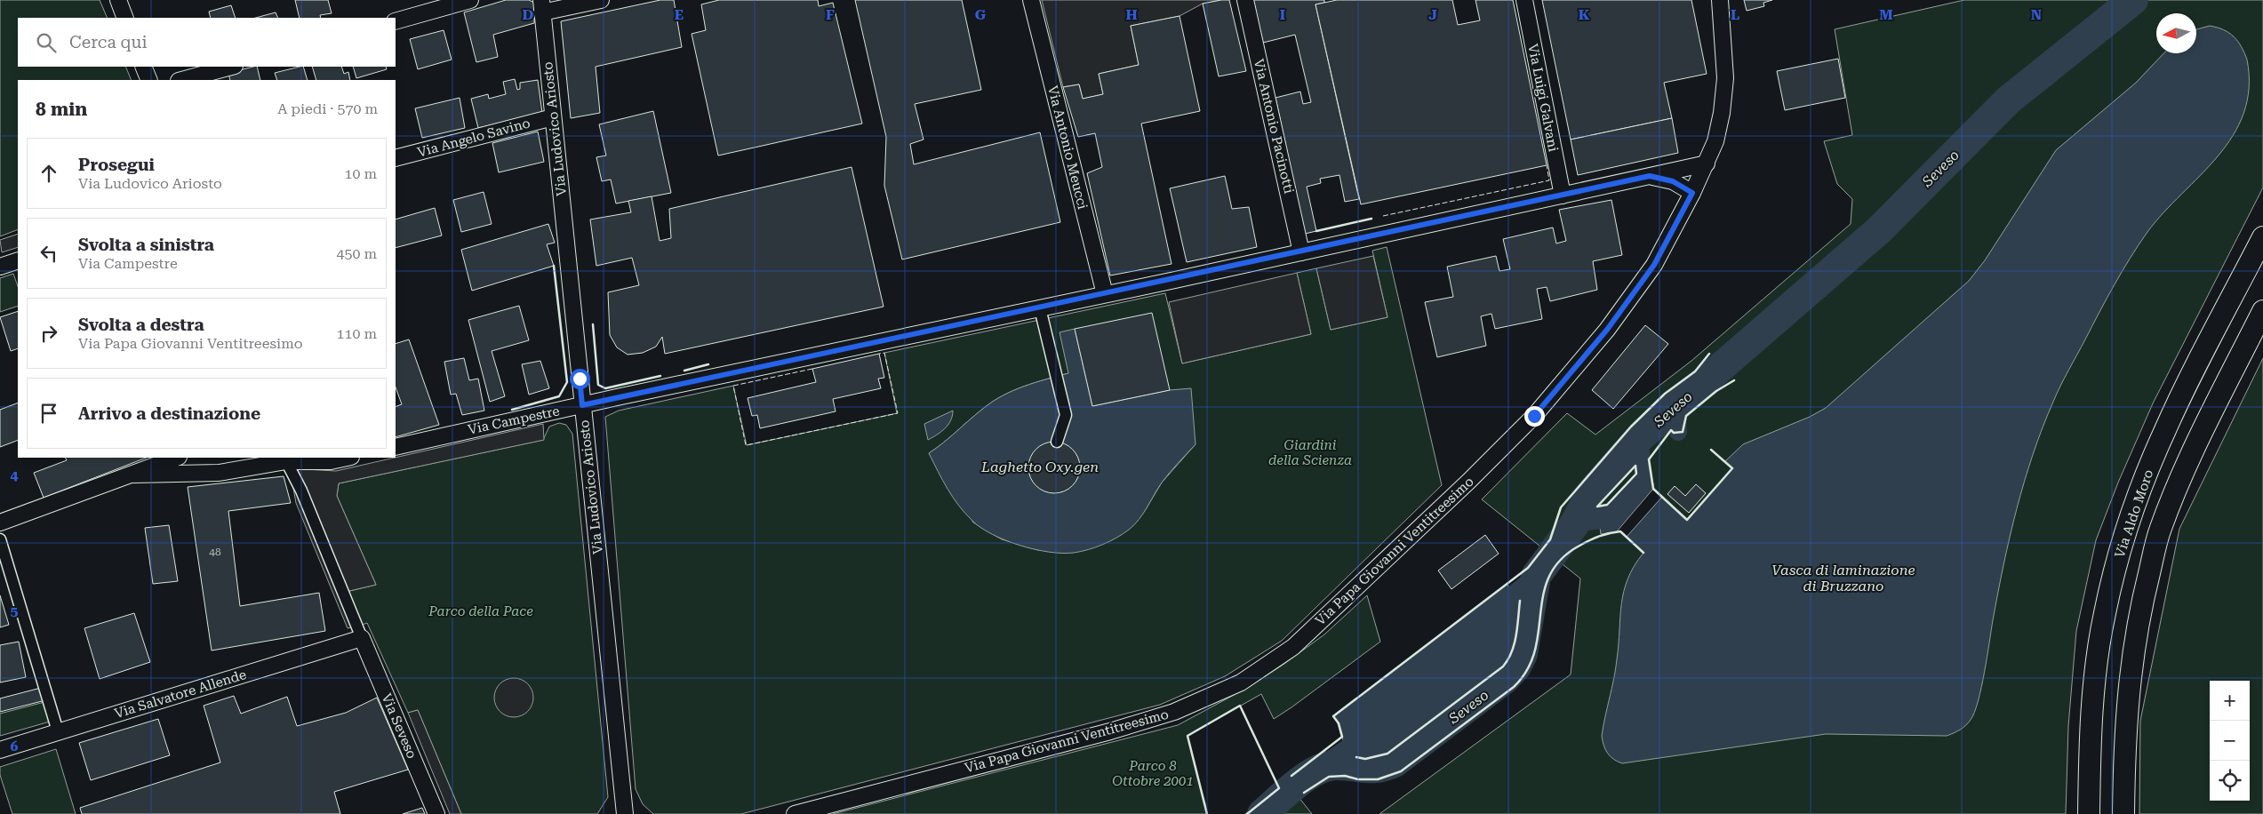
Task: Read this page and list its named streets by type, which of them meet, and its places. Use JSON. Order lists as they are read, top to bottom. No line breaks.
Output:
{"streets":{"main road":["Via Aldo Moro"],"street":["Via Luigi Galvani","Via Antonio Pacinotti","Via Ludovico Ariosto","Via Angelo Savino","Via Antonio Meucci","Via Campestre","Via Papa Giovanni Ventitreesimo","Via Salvatore Allende","Via Seveso"]},"crossings":[["Via Luigi Galvani","Via Campestre"],["Via Antonio Pacinotti","Via Campestre"],["Via Ludovico Ariosto","Via Angelo Savino"],["Via Ludovico Ariosto","Via Campestre"],["Via Antonio Meucci","Via Campestre"],["Via Campestre","Via Papa Giovanni Ventitreesimo"],["Via Salvatore Allende","Via Seveso"]],"water":["Seveso","Laghetto Oxy.gen","Vasca di laminazione di Bruzzano"],"parks":["Giardini della Scienza","Parco della Pace","Parco 8 Ottobre 2001"],"house_numbers":["48"],"north":"left","page":{"search":"Cerca qui","heading":["8 min","A piedi · 570 m"],"list":[["Prosegui","Via Ludovico Ariosto","10 m"],["Svolta a sinistra","Via Campestre","450 m"],["Svolta a destra","Via Papa Giovanni Ventitreesimo","110 m"],"Arrivo a destinazione"],"map_buttons":["+","−"]},"grid":{"columns":["D","E","F","G","H","I","J","K","L","M","N"],"rows":["4","5","6"]}}
